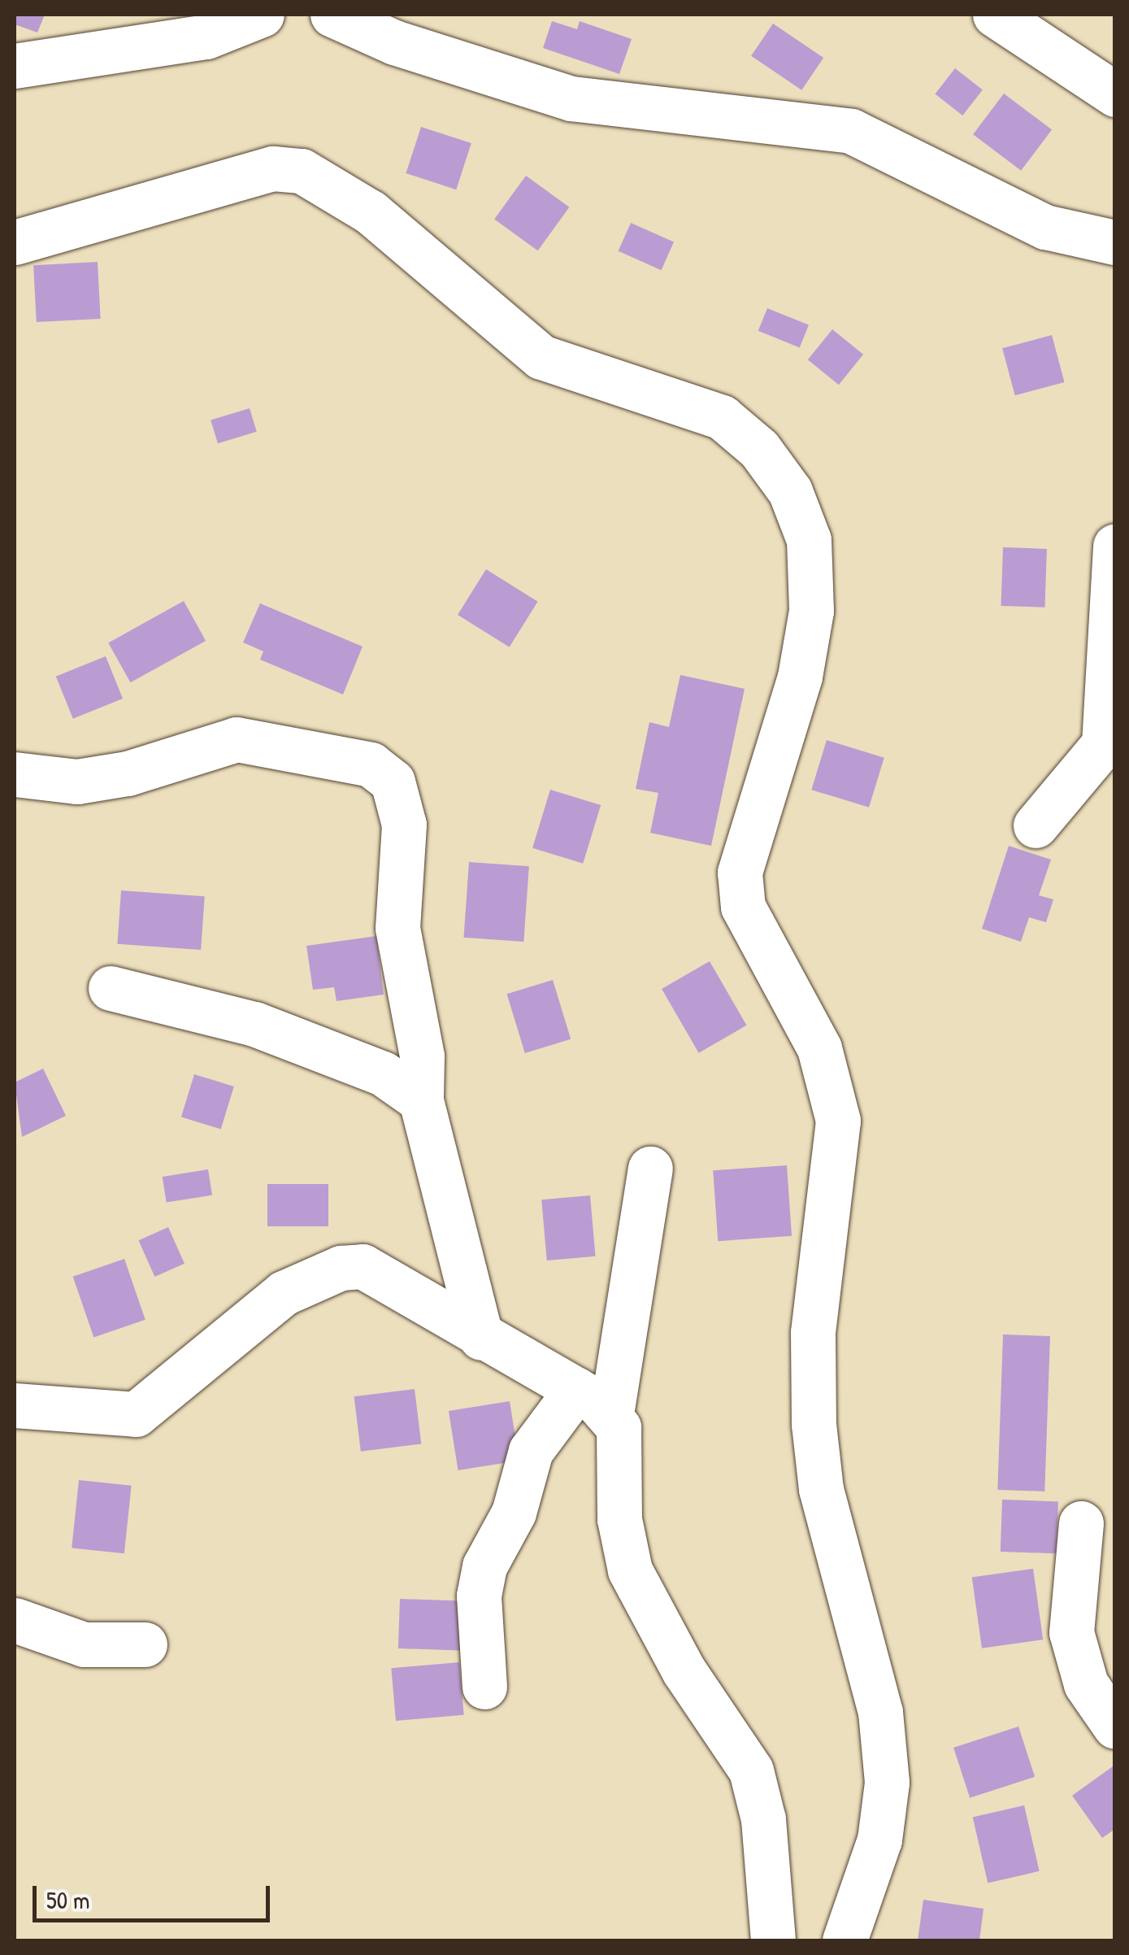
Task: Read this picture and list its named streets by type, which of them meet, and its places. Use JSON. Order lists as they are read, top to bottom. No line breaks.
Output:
{"scale_bar":"50 m"}
